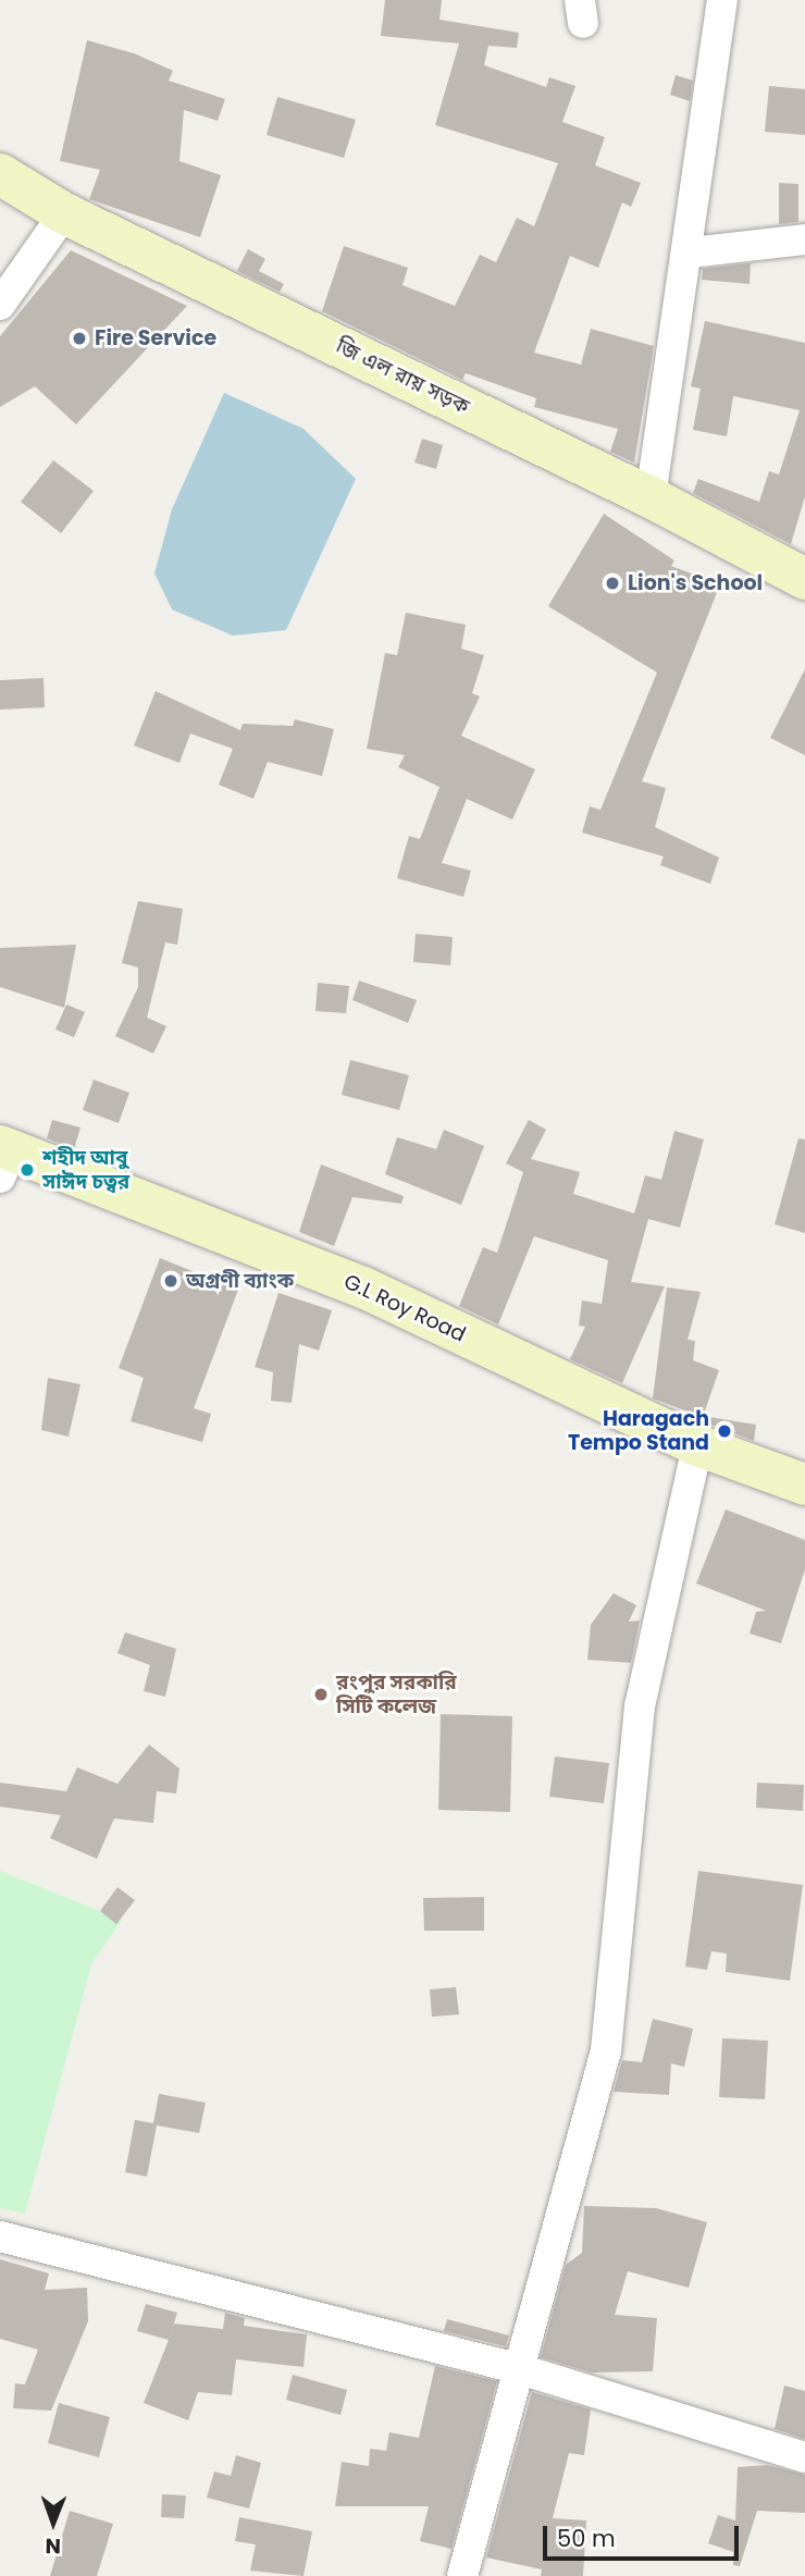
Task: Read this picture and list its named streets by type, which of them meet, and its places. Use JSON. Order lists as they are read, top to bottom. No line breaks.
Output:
{"streets":{"main road":["জি এল রায় সড়ক","G.L Roy Road"]},"places":["Fire Service","Lion's School","শহীদ আবু সাঈদ চত্বর","অগ্রণী ব্যাংক","Haragach Tempo Stand","রংপুর সরকারি সিটি কলেজ"],"scale_bar":"50 m","north":"bottom"}
